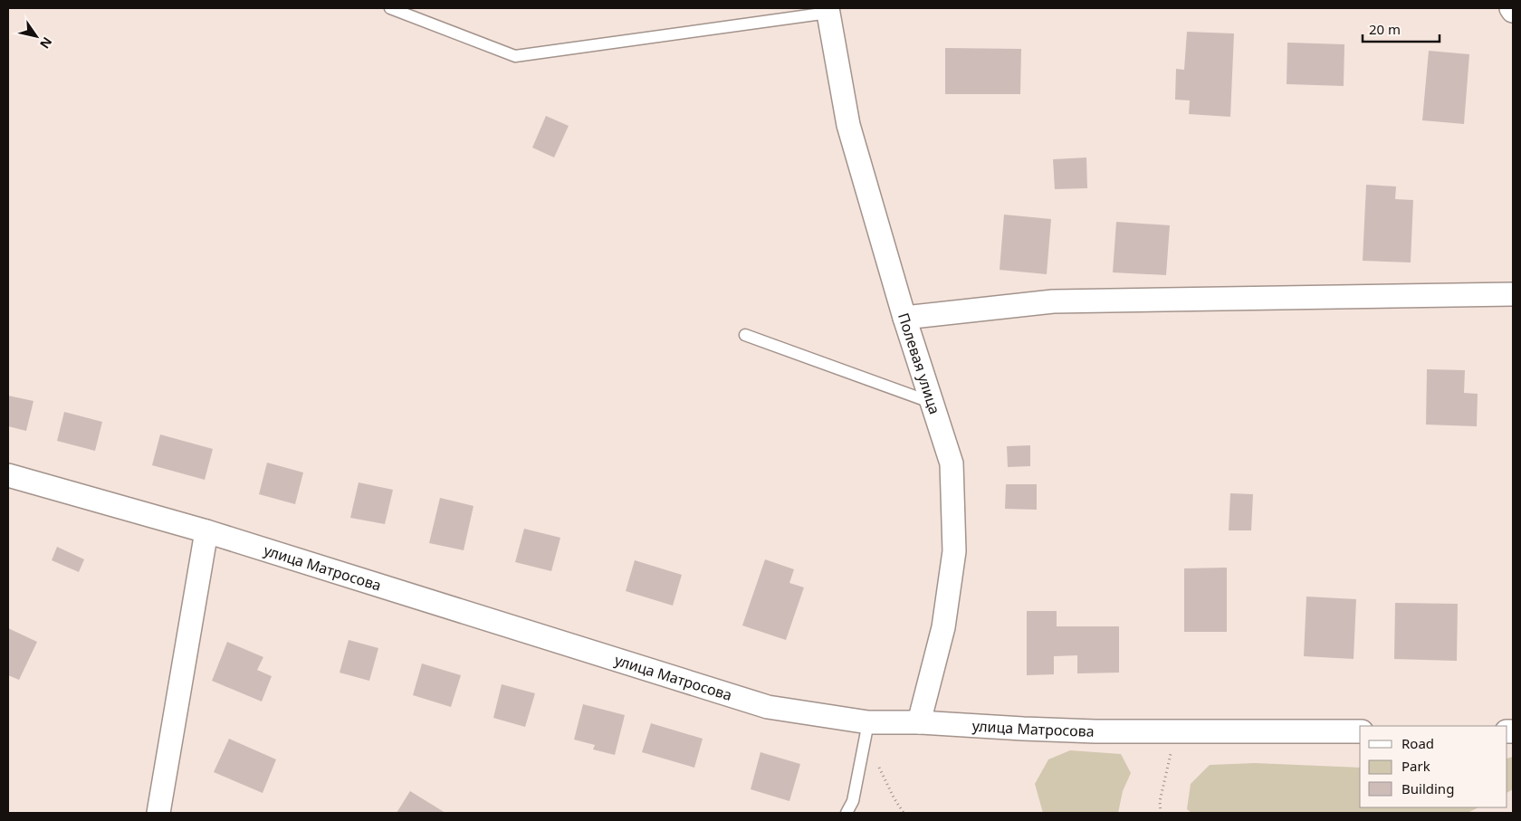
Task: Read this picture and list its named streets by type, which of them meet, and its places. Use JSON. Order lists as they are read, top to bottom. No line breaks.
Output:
{"streets":{"street":["Полевая улица","улица Матросова"]},"crossings":[["Полевая улица","улица Матросова"]],"legend":["Road","Park","Building"],"scale_bar":"20 m","north":"bottom right"}
